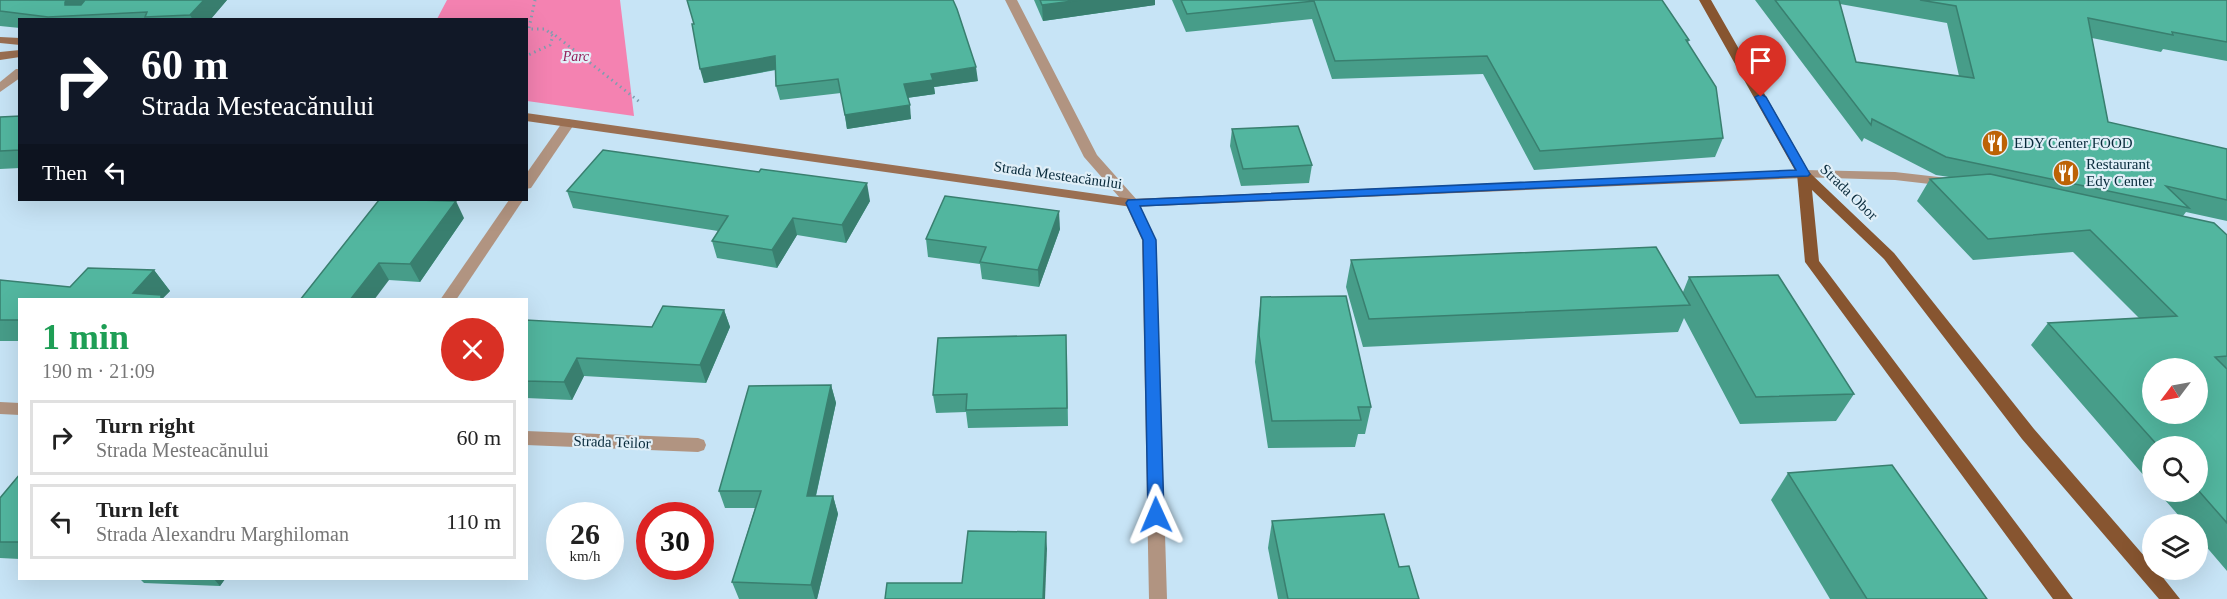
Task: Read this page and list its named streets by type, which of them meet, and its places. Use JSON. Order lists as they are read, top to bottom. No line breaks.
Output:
{"streets":{"main road":["Strada Mesteacănului","Strada Obor"],"street":["Strada Teilor"]},"crossings":[["Strada Mesteacănului","Strada Obor"]],"parks":["Parc"],"places":{"restaurant":["EDY Center FOOD","Restaurant Edy Center"]},"north":"bottom left","page":{"turn":["60 m","Strada Mesteacănului"],"then":"Then","heading":["1 min","190 m · 21:09"],"list":[{"name":"Turn right","note":"Strada Mesteacănului","value":"60 m"},{"name":"Turn left","note":"Strada Alexandru Marghiloman","value":"110 m"}],"speed":"26 km/h","limit":"30"}}
